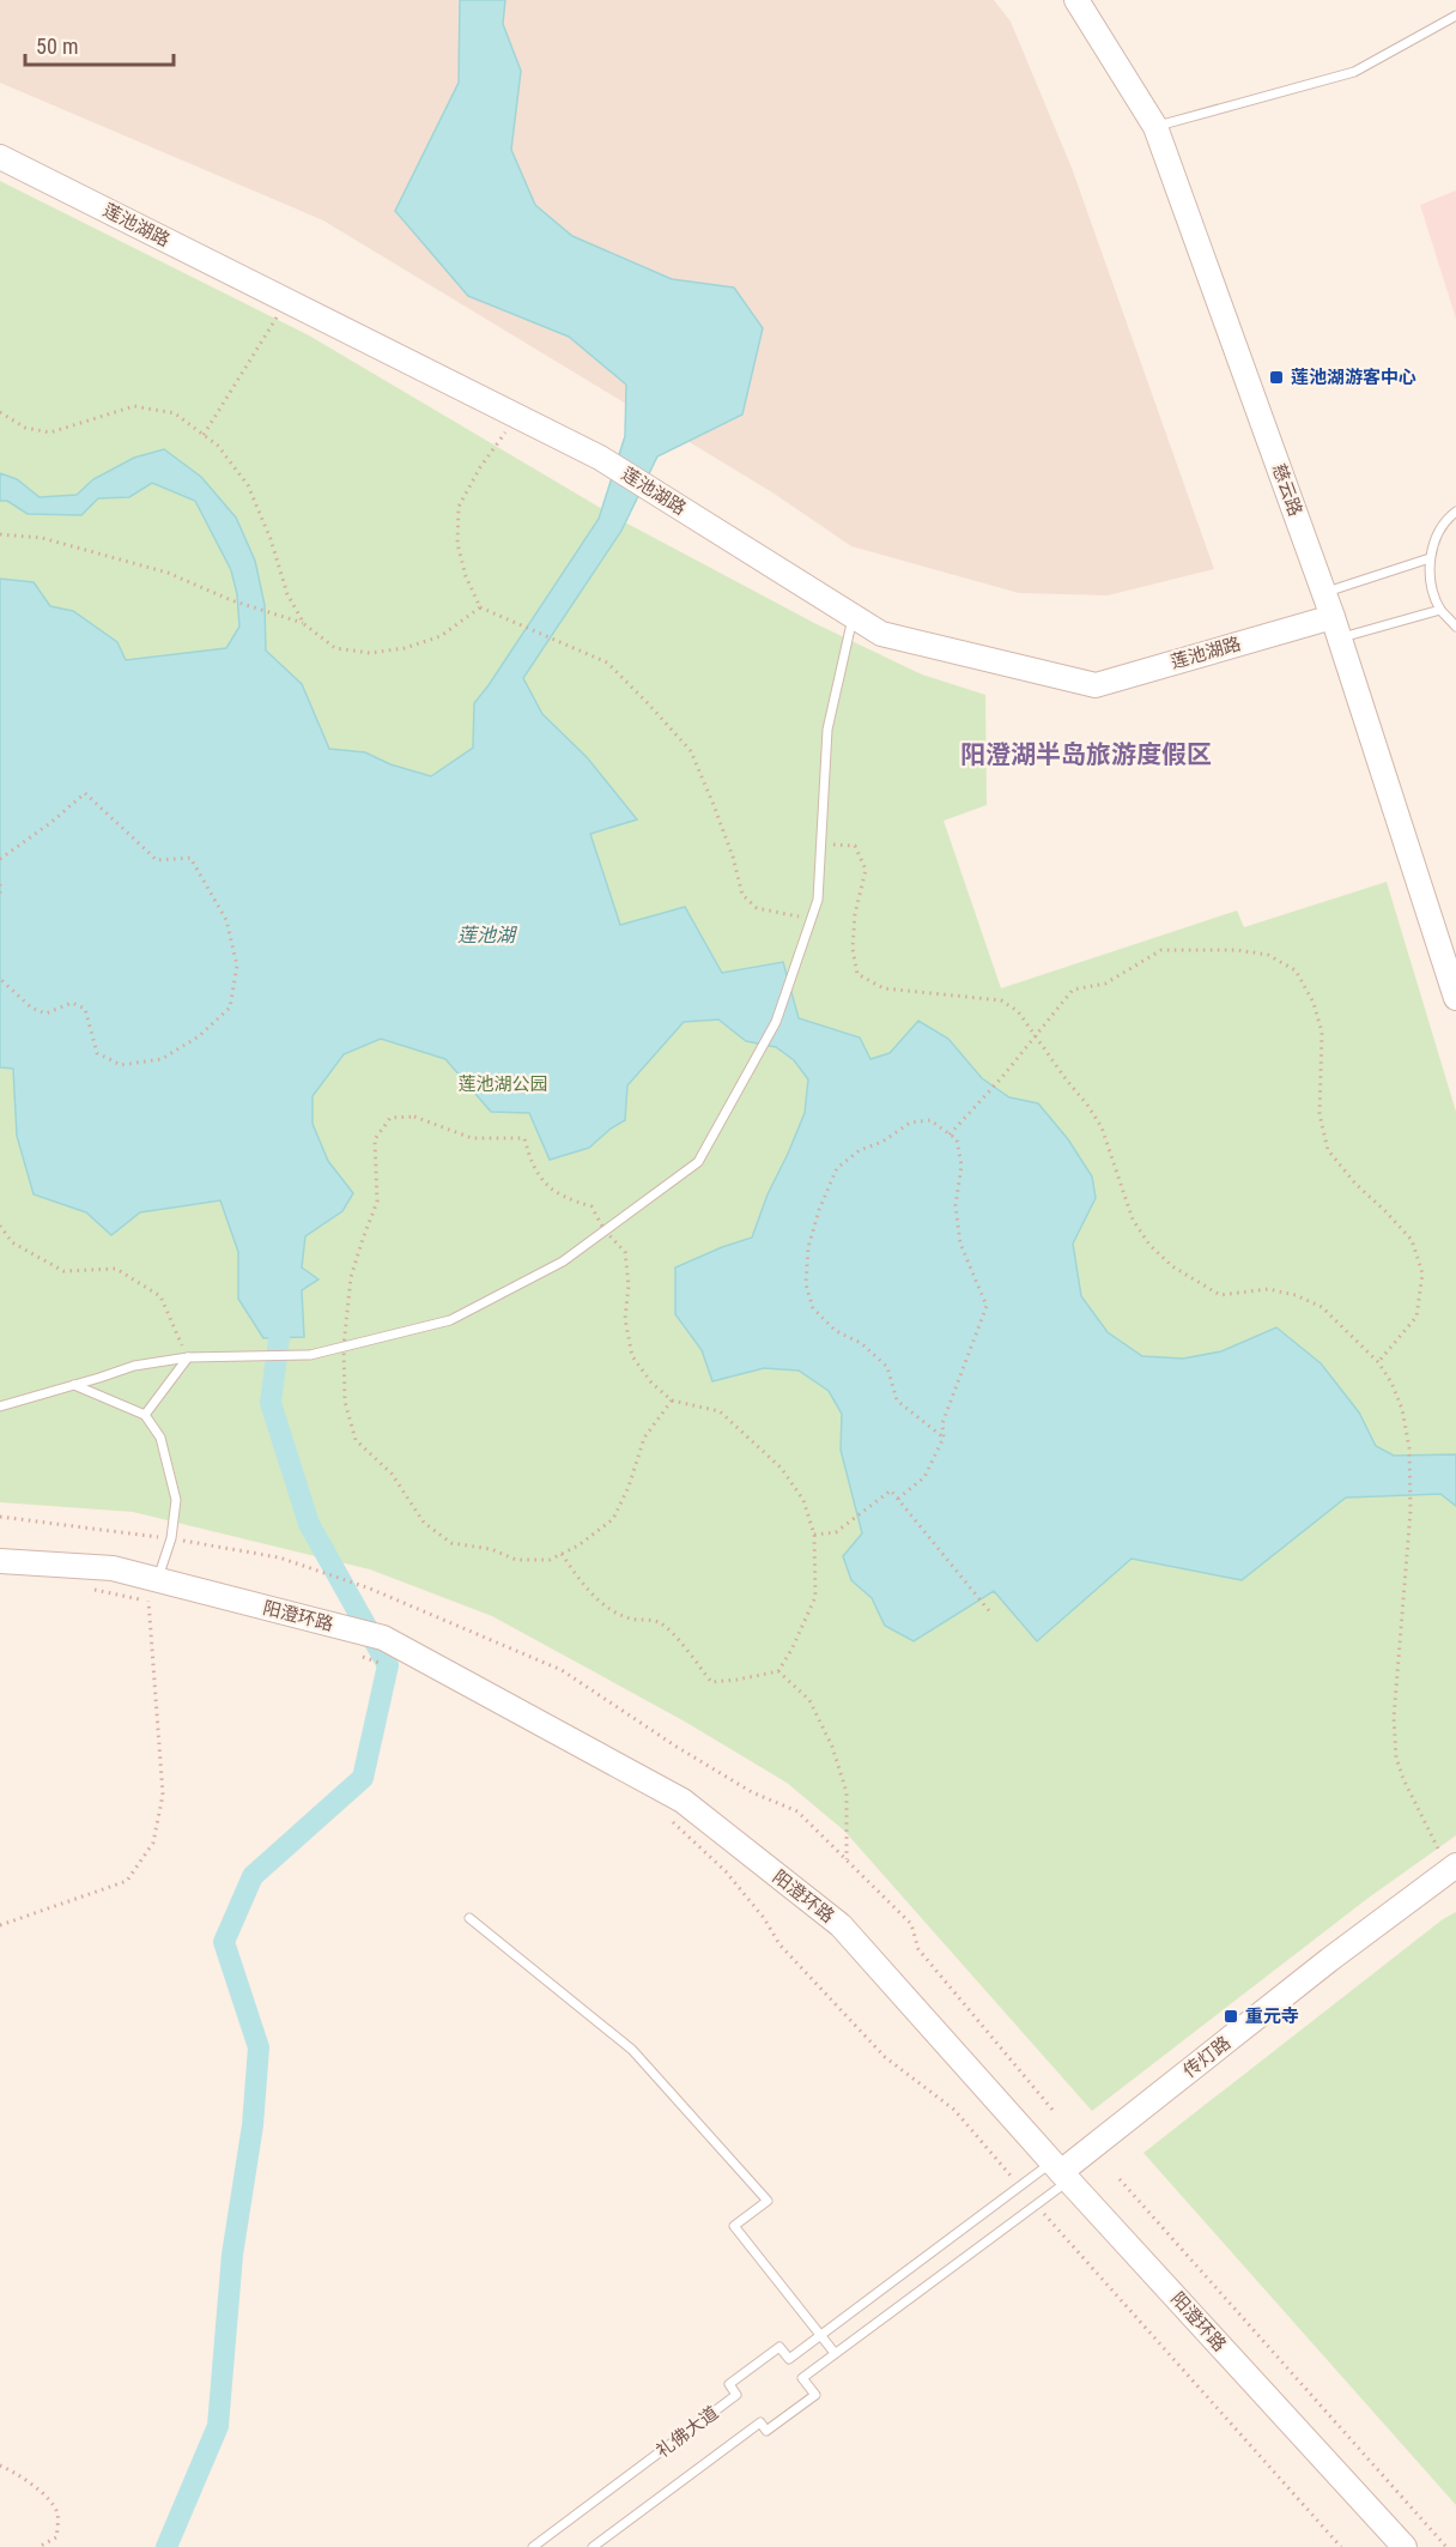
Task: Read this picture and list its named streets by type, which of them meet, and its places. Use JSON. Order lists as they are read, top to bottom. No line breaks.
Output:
{"streets":{"street":["莲池湖路","慈云路","阳澄环路","传灯路"],"lane":["礼佛大道"]},"crossings":[["莲池湖路","慈云路"],["阳澄环路","传灯路"]],"districts":["阳澄湖半岛旅游度假区"],"water":["莲池湖"],"parks":["莲池湖公园"],"places":{"transit":["莲池湖游客中心","重元寺"]},"scale_bar":"50 m"}
